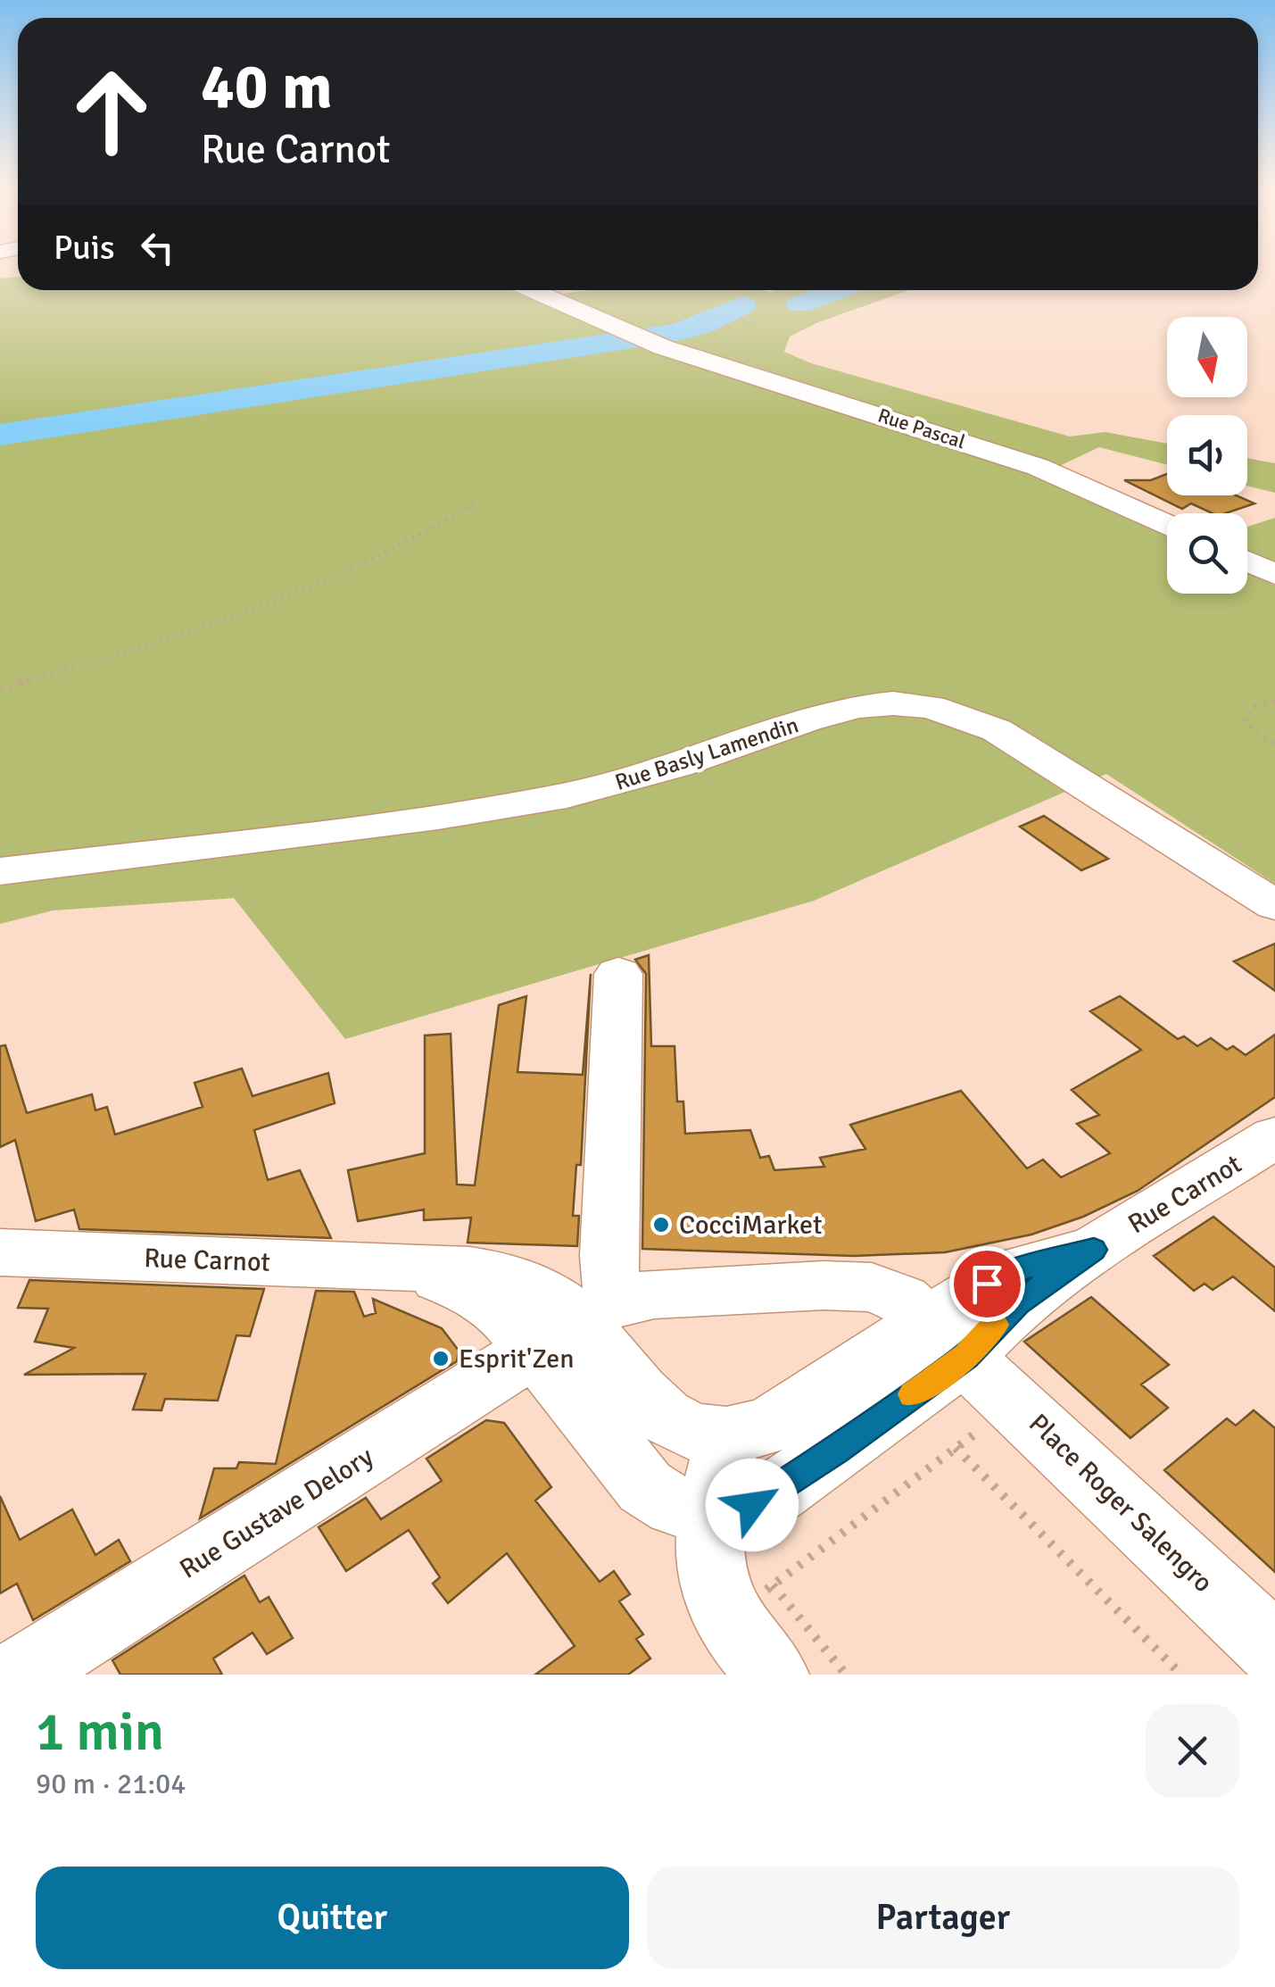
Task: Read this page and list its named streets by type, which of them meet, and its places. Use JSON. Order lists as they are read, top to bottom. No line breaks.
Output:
{"streets":{"street":["Rue Pascal","Rue Basly Lamendin","Rue Carnot","Place Roger Salengro","Rue Gustave Delory"]},"crossings":[["Rue Carnot","Place Roger Salengro"],["Rue Carnot","Rue Gustave Delory"]],"places":["CocciMarket","Esprit'Zen"],"north":"bottom","page":{"turn":["40 m","Rue Carnot"],"then":"Puis","heading":["1 min","90 m · 21:04"],"buttons":["Quitter","Partager"]}}
